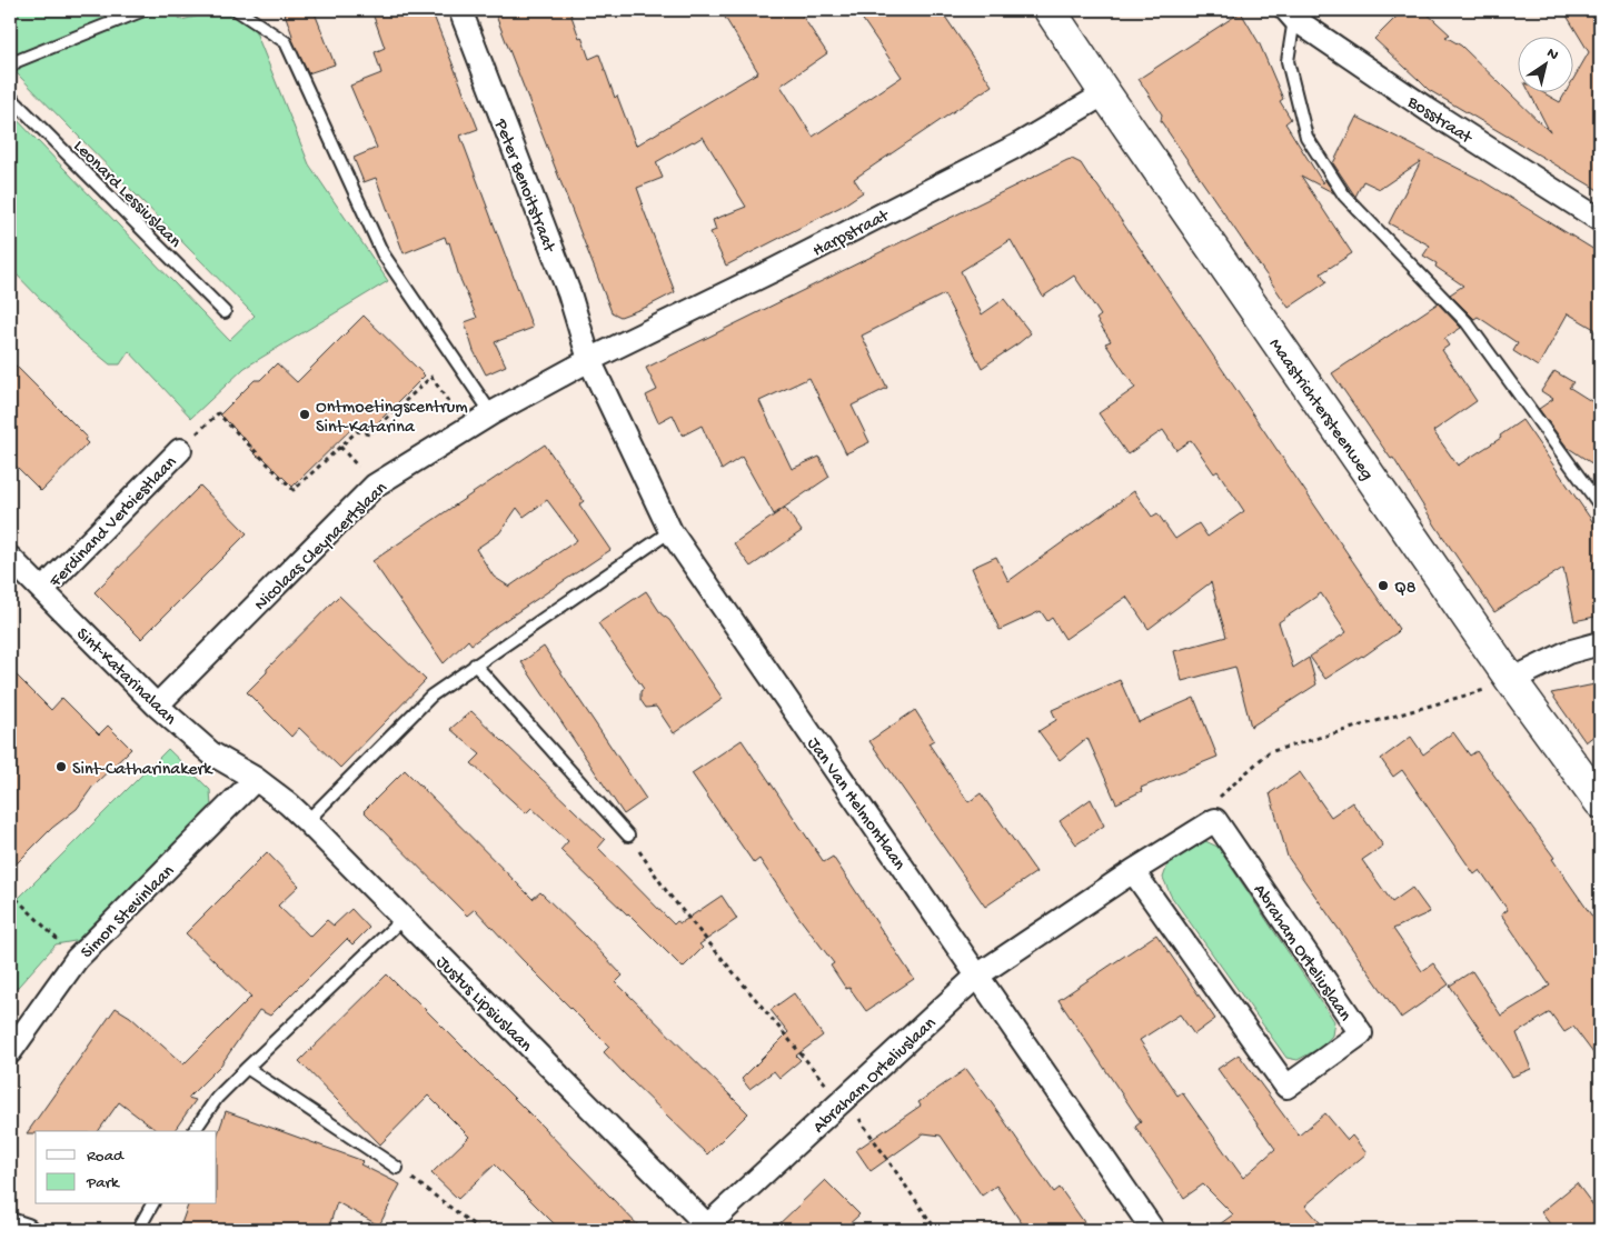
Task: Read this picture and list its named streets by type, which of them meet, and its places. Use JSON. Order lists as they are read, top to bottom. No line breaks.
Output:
{"streets":{"main road":["Maastrichtersteenweg"],"street":["Bosstraat","Peter Benoitstraat","Harpstraat","Ferdinand Verbiestlaan","Nicolaas Cleynaertslaan","Sint-Katarinalaan","Jan Van Helmontlaan","Simon Stevinlaan","Abraham Orteliuslaan","Justus Lipsiuslaan"],"lane":["Leonard Lessiuslaan"]},"crossings":[["Peter Benoitstraat","Harpstraat"],["Peter Benoitstraat","Nicolaas Cleynaertslaan"],["Peter Benoitstraat","Jan Van Helmontlaan"],["Harpstraat","Maastrichtersteenweg"],["Harpstraat","Nicolaas Cleynaertslaan"],["Harpstraat","Jan Van Helmontlaan"],["Ferdinand Verbiestlaan","Sint-Katarinalaan"],["Nicolaas Cleynaertslaan","Sint-Katarinalaan"],["Nicolaas Cleynaertslaan","Jan Van Helmontlaan"],["Sint-Katarinalaan","Simon Stevinlaan"],["Sint-Katarinalaan","Justus Lipsiuslaan"],["Jan Van Helmontlaan","Abraham Orteliuslaan"],["Simon Stevinlaan","Justus Lipsiuslaan"],["Abraham Orteliuslaan","Justus Lipsiuslaan"]],"places":["Ontmoetingscentrum Sint-Katarina","Q8","Sint-Catharinakerk"],"legend":["Road","Park"],"north":"top right"}
